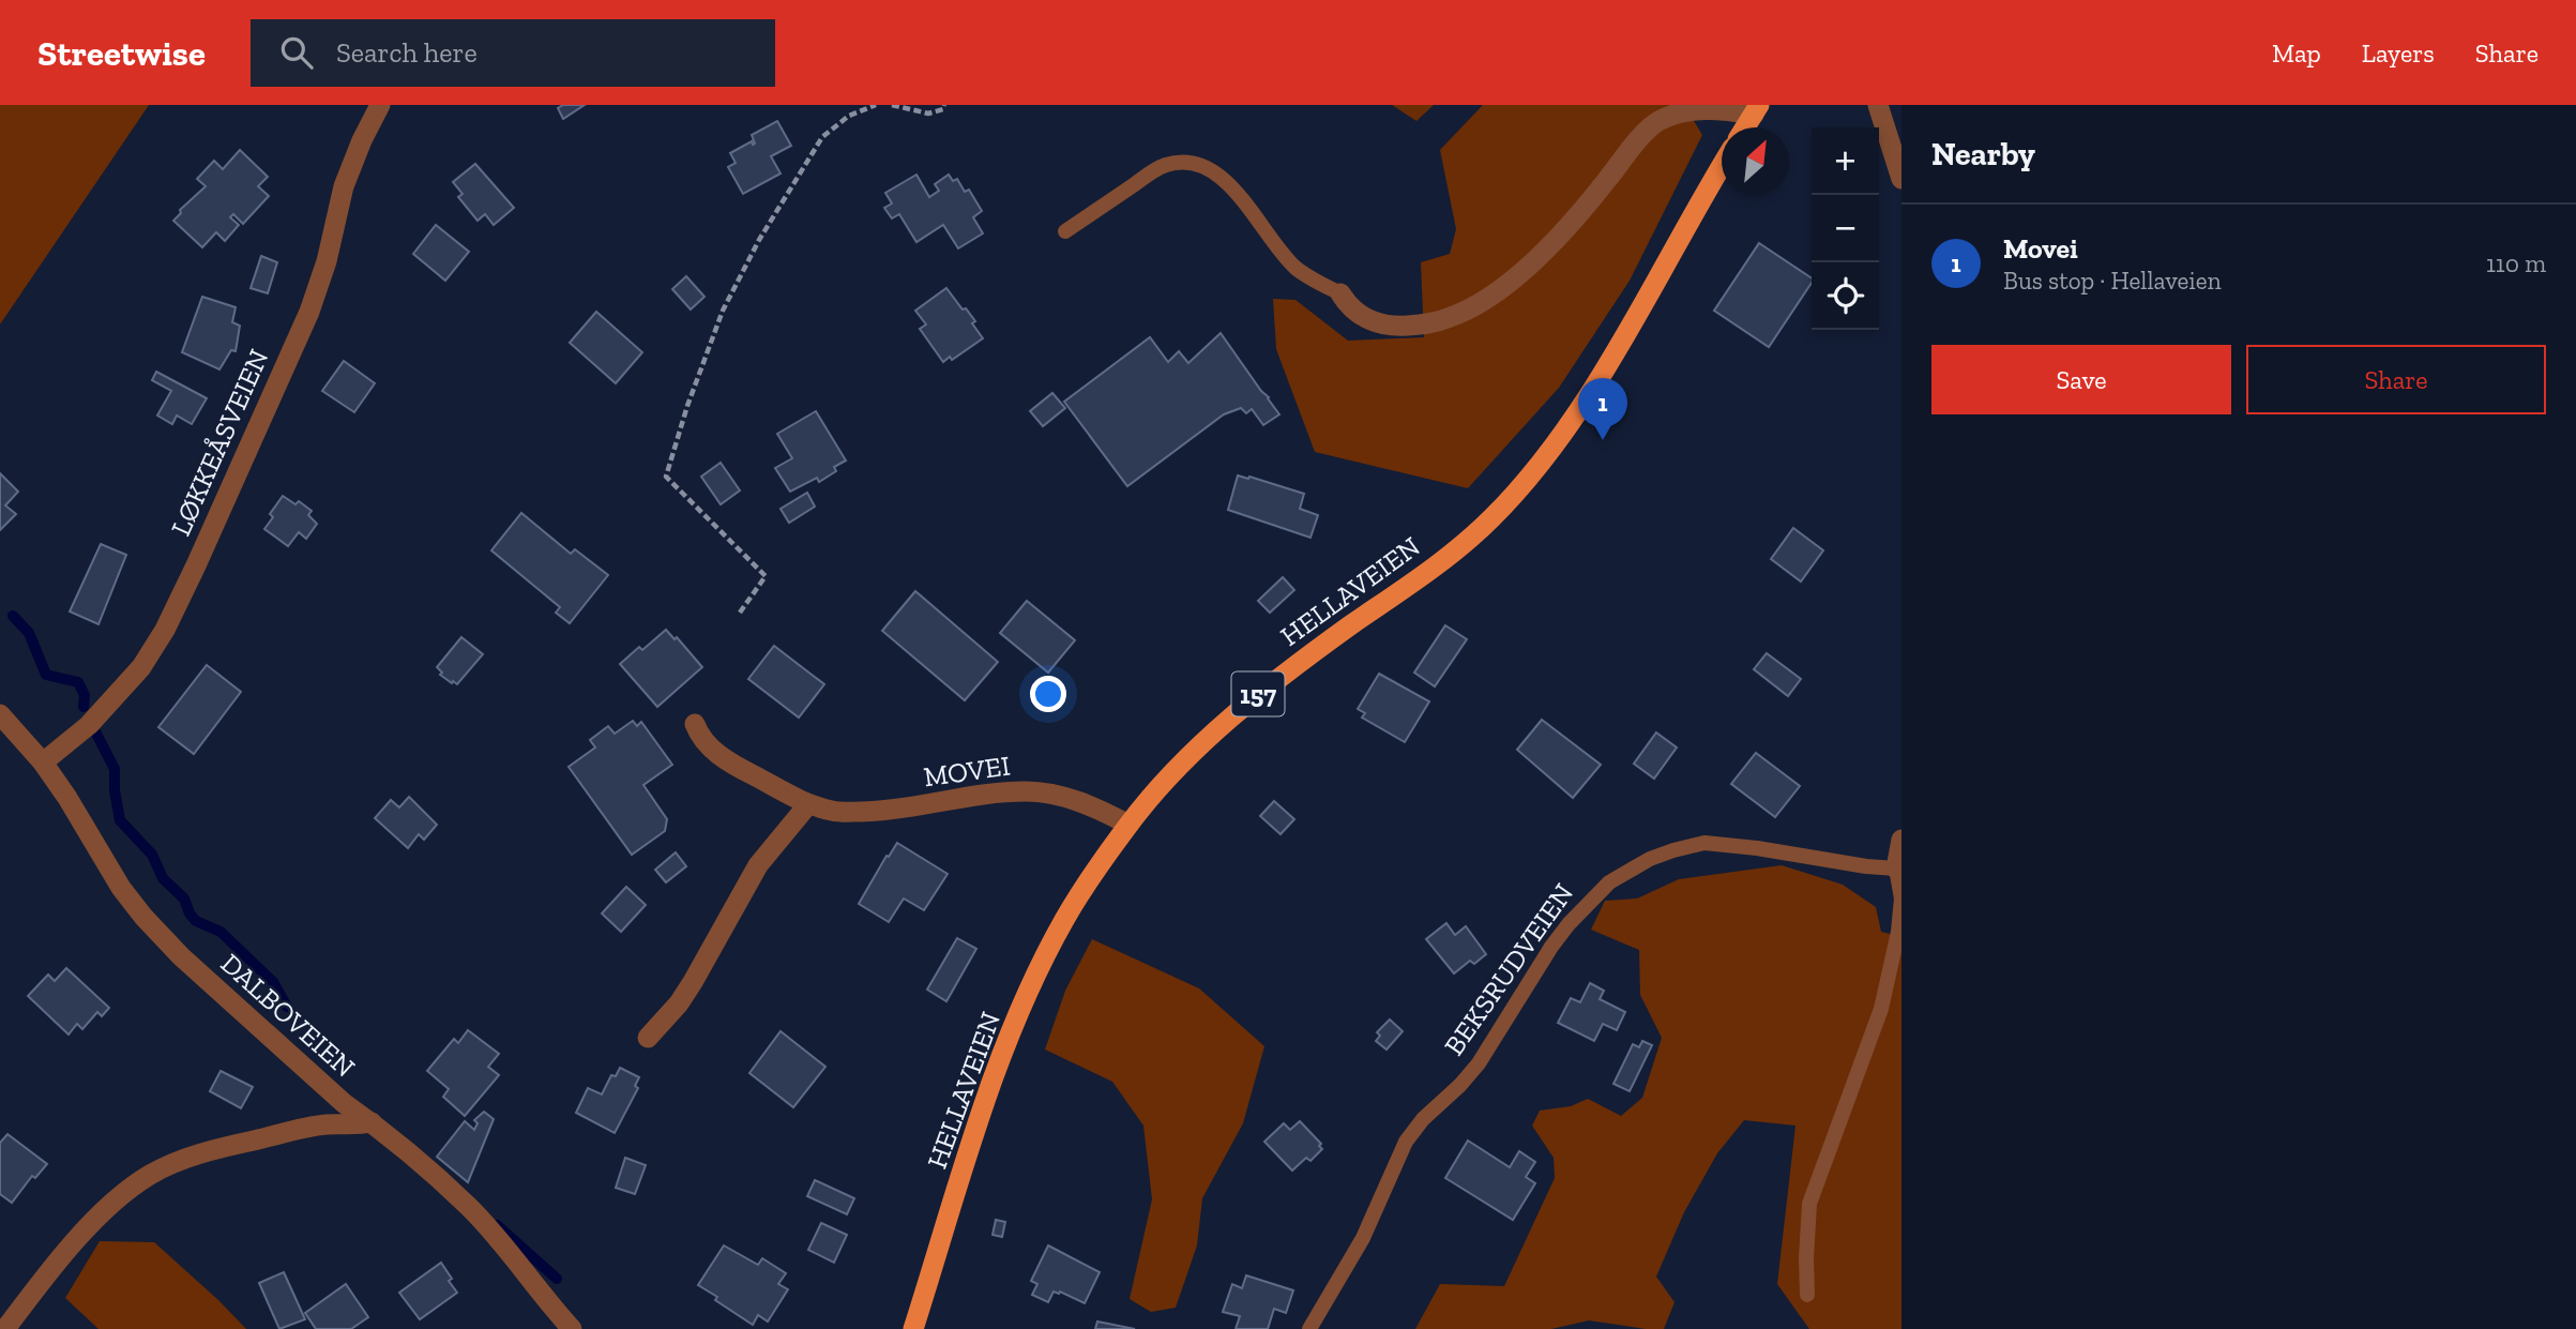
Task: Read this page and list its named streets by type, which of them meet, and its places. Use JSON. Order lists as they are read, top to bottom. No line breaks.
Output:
{"streets":{"main road":["HELLAVEIEN","157"],"street":["LØKKEÅSVEIEN","MOVEI","DALBOVEIEN"],"lane":["BEKSRUDVEIEN"]},"crossings":[["LØKKEÅSVEIEN","DALBOVEIEN"],["HELLAVEIEN","MOVEI"]],"north":"top right","page":{"header":"Streetwise","search":"Search here","nav":["Map","Layers","Share"],"heading":"Nearby","map_buttons":["+","−"],"list":[{"mark":"1","name":"Movei","note":"Bus stop · Hellaveien","value":"110 m"}],"buttons":["Save","Share"],"pins":"1"}}
